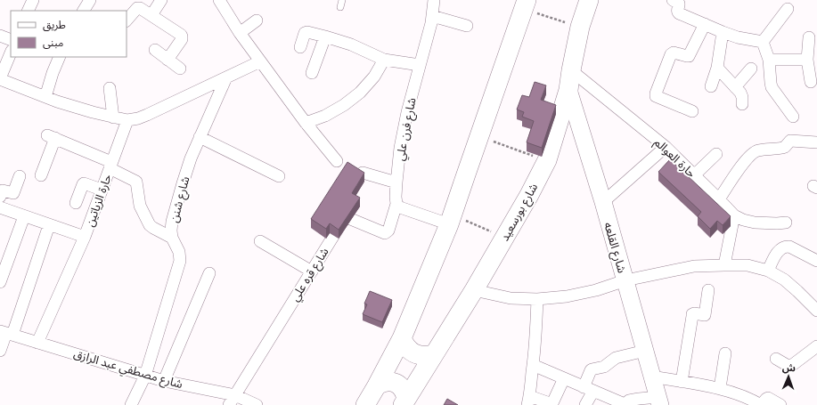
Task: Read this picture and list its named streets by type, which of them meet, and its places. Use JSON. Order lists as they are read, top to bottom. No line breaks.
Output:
{"streets":{"main road":["شارع بورسعيد","شارع القلعه"],"street":["شارع فرن علي","حارة العوالم","شارع شنن","حارة الزياتين","شارع قره علي","شارع مصطفي عبد الرازق"]},"crossings":[["شارع فرن علي","شارع قره علي"],["حارة العوالم","شارع بورسعيد"],["شارع شنن","شارع مصطفي عبد الرازق"],["شارع بورسعيد","شارع القلعه"],["شارع قره علي","شارع مصطفي عبد الرازق"]],"legend":["طريق","مبنى"],"north":"top"}
